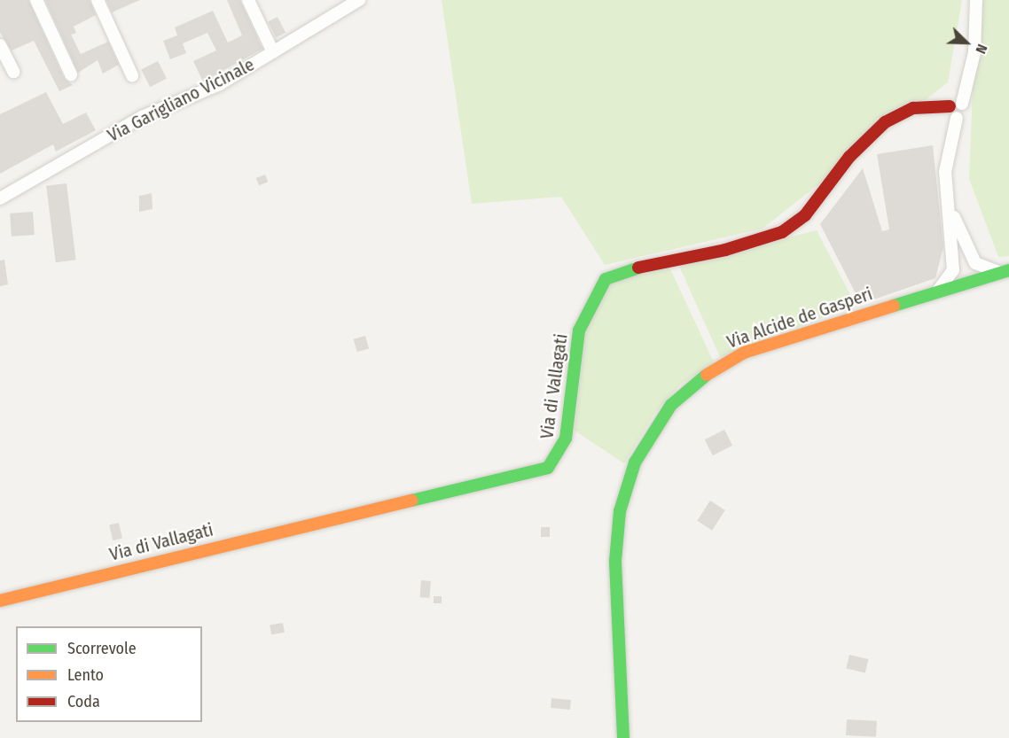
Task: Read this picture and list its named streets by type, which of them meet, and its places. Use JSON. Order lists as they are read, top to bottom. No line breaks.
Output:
{"streets":{"street":["Via Garigliano Vicinale","Via Alcide de Gasperi","Via di Vallagati"]},"legend":["Scorrevole","Lento","Coda"],"north":"bottom right"}
